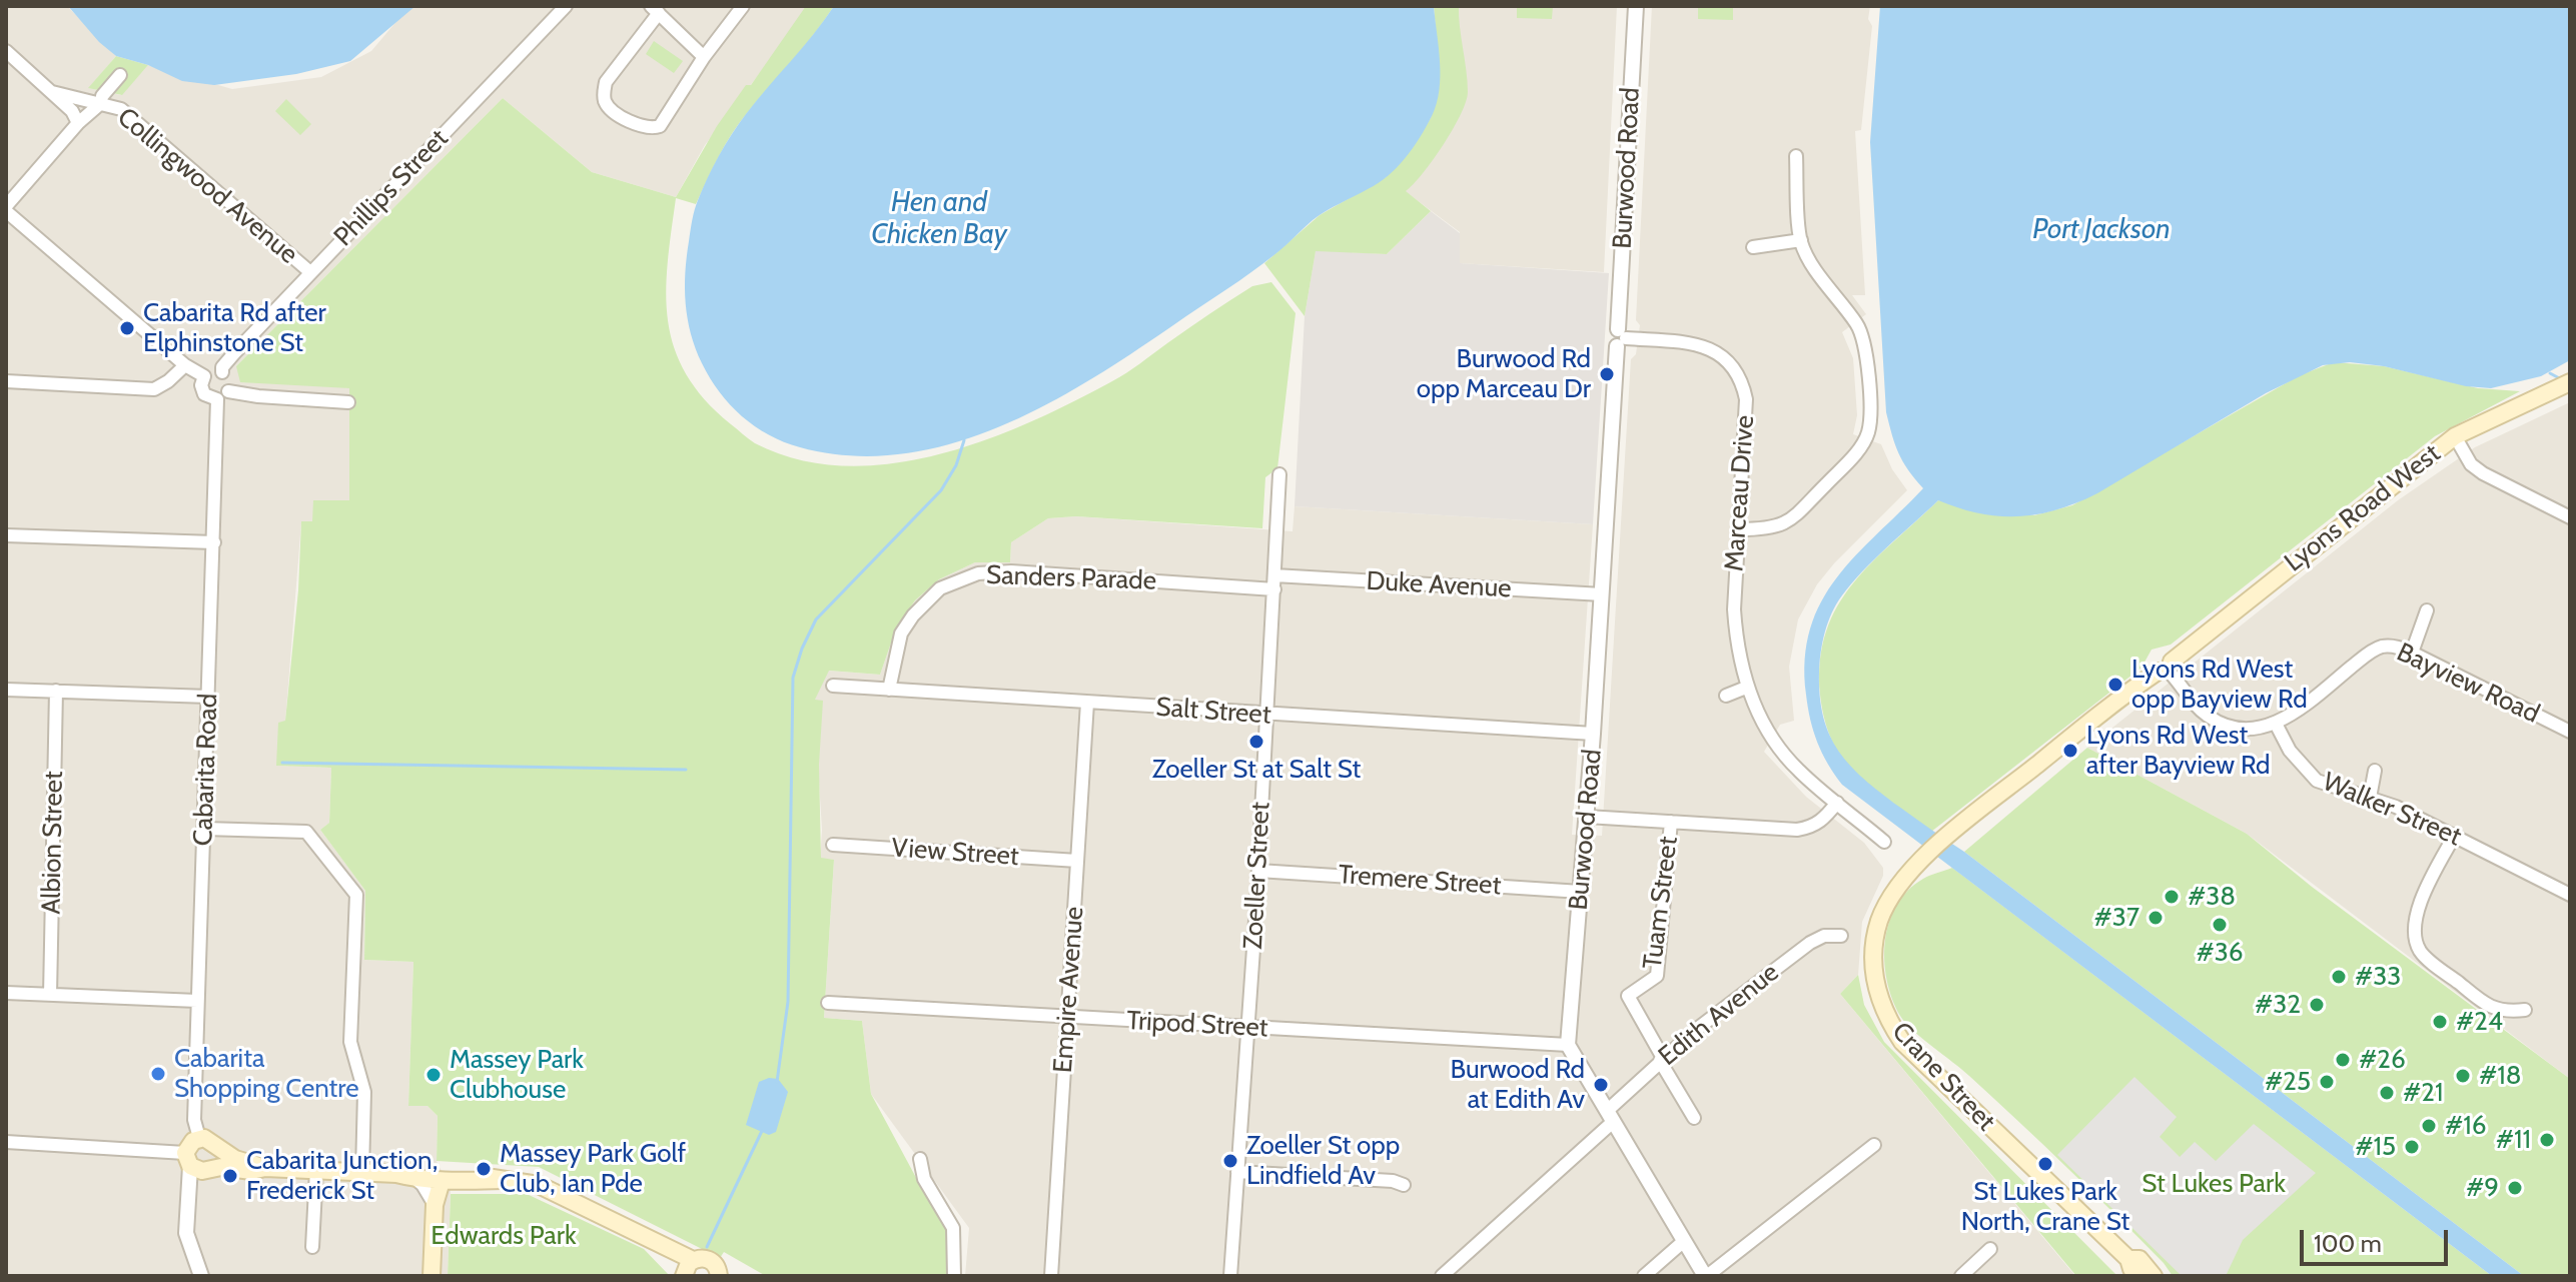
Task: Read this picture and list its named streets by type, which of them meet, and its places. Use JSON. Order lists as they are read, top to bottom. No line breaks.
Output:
{"streets":{"main road":["Lyons Road West","Crane Street"],"street":["Burwood Road","Collingwood Avenue","Phillips Street","Marceau Drive","Sanders Parade","Duke Avenue","Bayview Road","Salt Street","Cabarita Road","Walker Street","Albion Street","View Street","Zoeller Street","Tremere Street","Tuam Street","Empire Avenue","Edith Avenue","Tripod Street"]},"crossings":[["Burwood Road","Marceau Drive"],["Burwood Road","Duke Avenue"],["Burwood Road","Salt Street"],["Burwood Road","Tremere Street"],["Burwood Road","Tripod Street"],["Collingwood Avenue","Phillips Street"],["Phillips Street","Cabarita Road"],["Lyons Road West","Bayview Road"],["Lyons Road West","Crane Street"],["Sanders Parade","Salt Street"],["Sanders Parade","Zoeller Street"],["Duke Avenue","Zoeller Street"],["Bayview Road","Walker Street"],["Salt Street","Zoeller Street"],["Salt Street","Empire Avenue"],["View Street","Empire Avenue"],["Zoeller Street","Tremere Street"],["Zoeller Street","Tripod Street"],["Tuam Street","Edith Avenue"],["Empire Avenue","Tripod Street"]],"water":["Hen and Chicken Bay","Port Jackson"],"parks":["St Lukes Park","Edwards Park"],"places":["Cabarita Rd after Elphinstone St","Burwood Rd opp Marceau Dr","Lyons Rd West opp Bayview Rd","Zoeller St at Salt St","Lyons Rd West after Bayview Rd","#38","#37","#36","#33","#32","#24","#26","Cabarita Shopping Centre","Massey Park Clubhouse","#18","#25","Burwood Rd at Edith Av","#21","#16","#11","#15","Zoeller St opp Lindfield Av","St Lukes Park North, Crane St","Massey Park Golf Club, Ian Pde","Cabarita Junction, Frederick St","#9"],"scale_bar":"100 m"}
